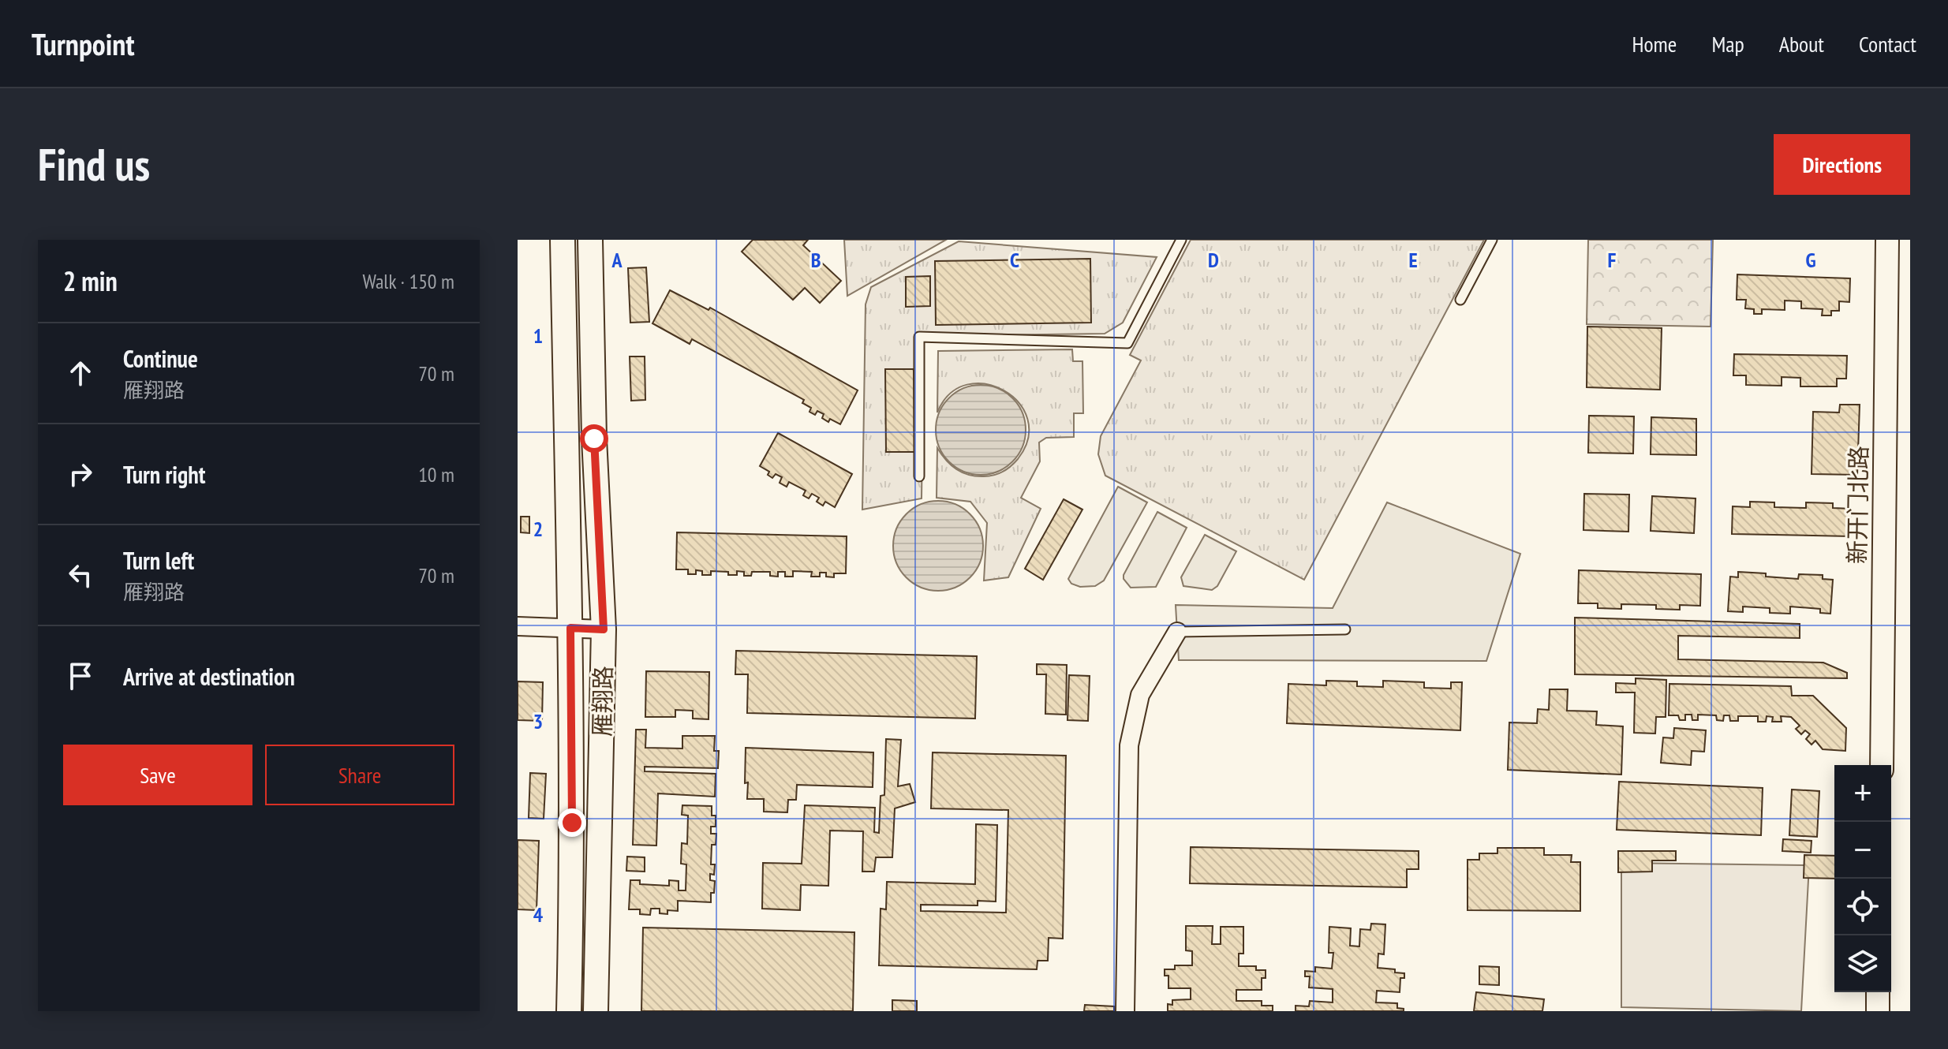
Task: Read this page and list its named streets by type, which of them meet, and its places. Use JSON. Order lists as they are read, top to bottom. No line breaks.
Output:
{"streets":{"main road":["雁翔路"],"street":["新开门北路"]},"page":{"header":"Turnpoint","nav":["Home","Map","About","Contact"],"buttons":["Directions",["Save","Share"]],"title":"Find us","heading":["2 min","Walk · 150 m"],"list":[["Continue","雁翔路","70 m"],["Turn right","10 m"],["Turn left","雁翔路","70 m"],"Arrive at destination"],"map_buttons":["+","−"]},"grid":{"columns":["A","B","C","D","E","F","G"],"rows":["1","2","3","4"]}}
